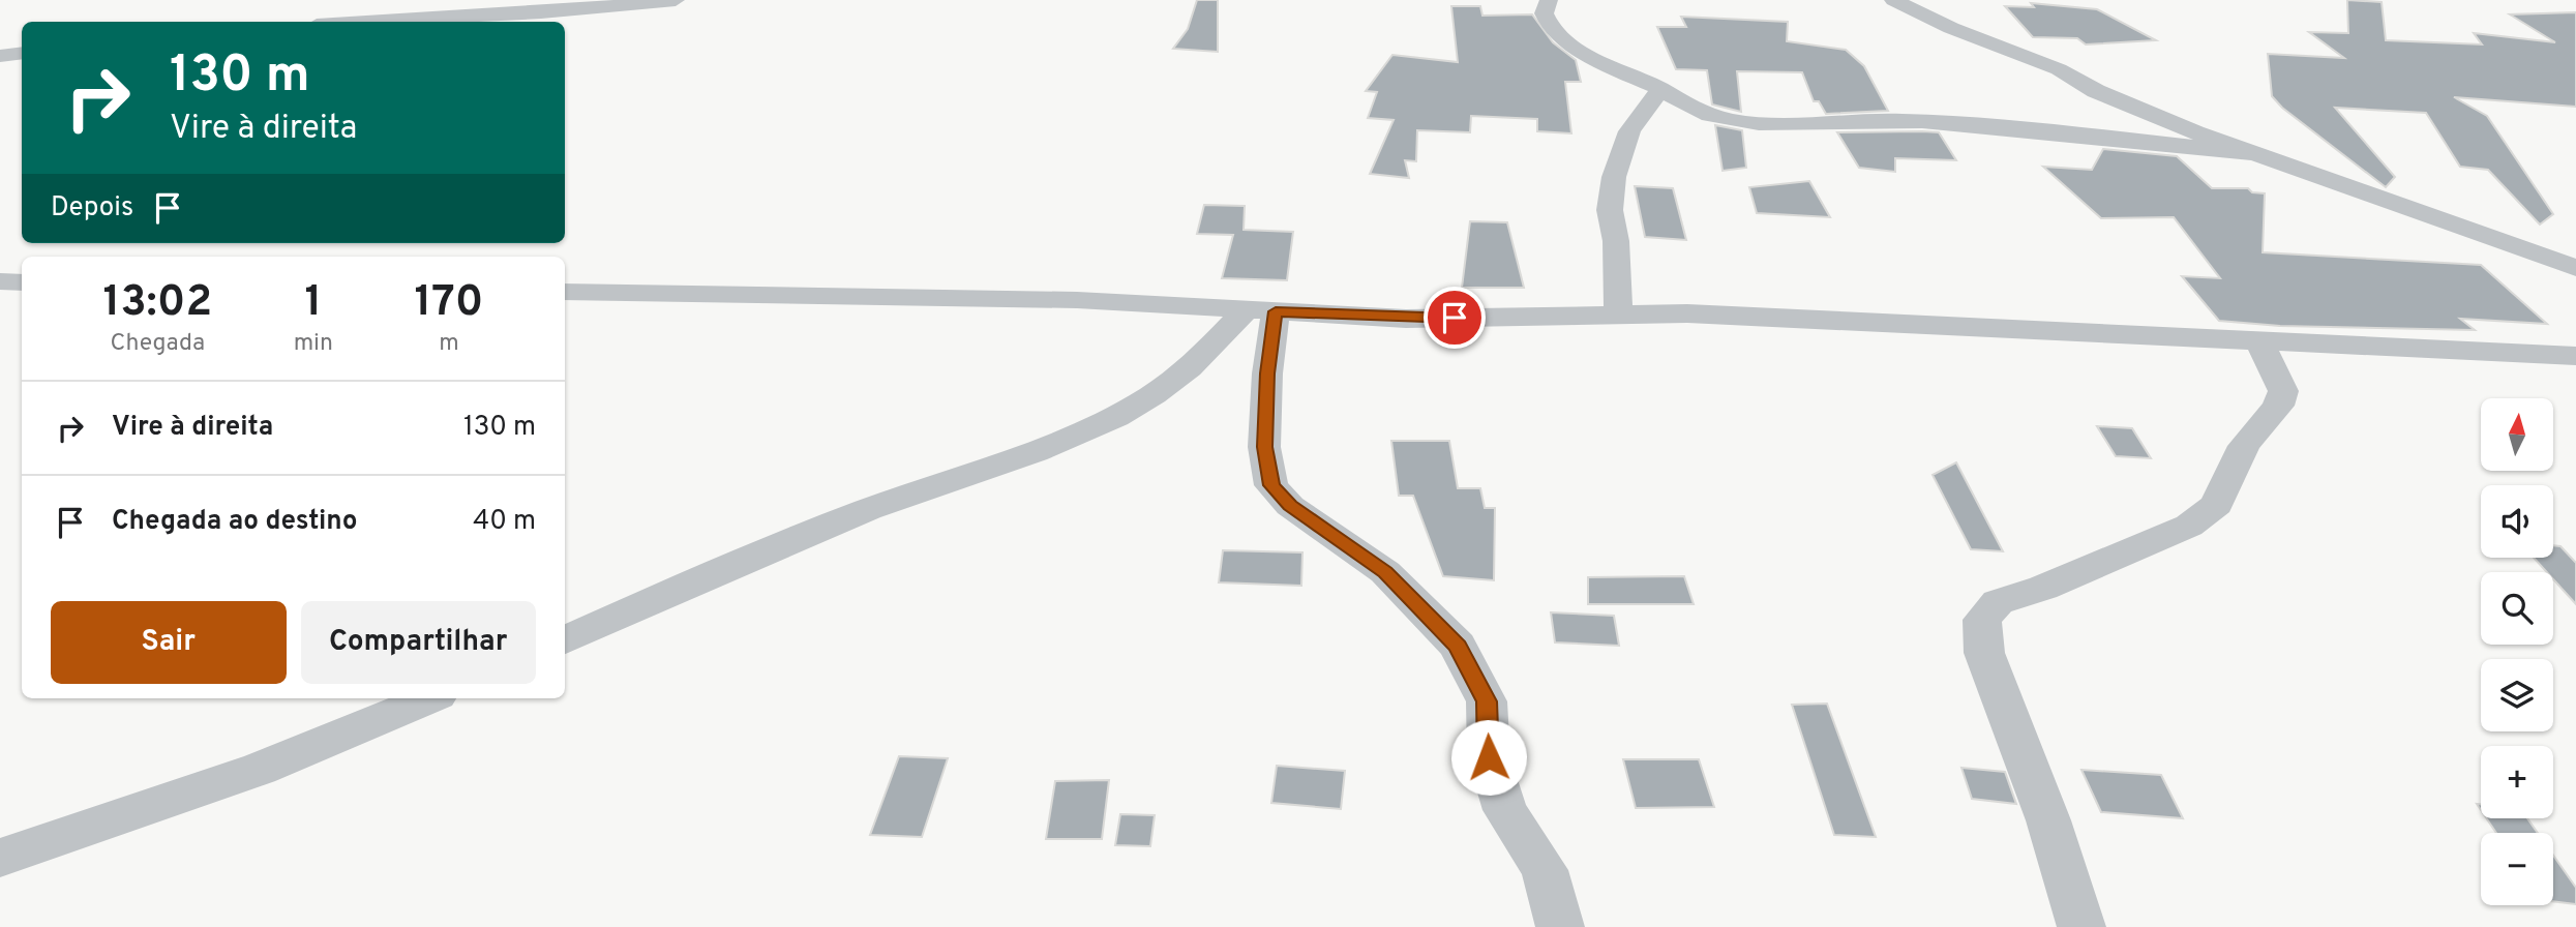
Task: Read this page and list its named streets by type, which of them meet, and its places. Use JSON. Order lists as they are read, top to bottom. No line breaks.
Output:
{"north":"top","page":{"turn":["130 m","Vire à direita"],"then":"Depois","eta":["13:02","Chegada","1","min","170","m"],"list":[{"name":"Vire à direita","value":"130 m"},{"name":"Chegada ao destino","value":"40 m"}],"map_buttons":["+","−"],"buttons":["Sair","Compartilhar"]}}
